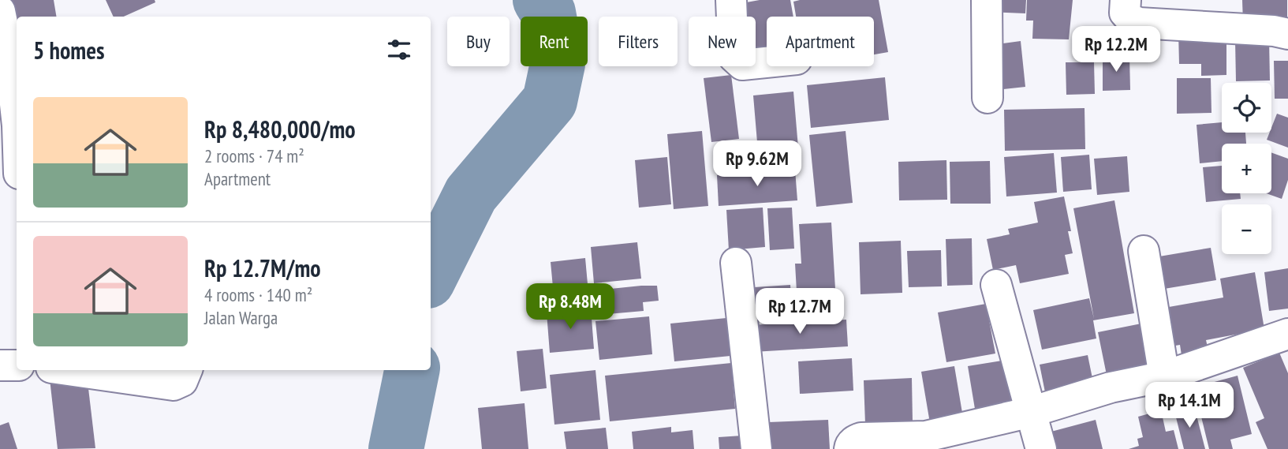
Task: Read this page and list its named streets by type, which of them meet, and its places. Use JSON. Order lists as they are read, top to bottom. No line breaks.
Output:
{"page":{"chip":["Buy","Rent","Filters","New","Apartment"],"heading":"5 homes","price":["Rp 12.2M","Rp 9.62M","Rp 8.48M","Rp 12.7M","Rp 14.1M"],"map_buttons":["+","−"],"list":[{"name":"Rp 8,480,000/mo","note":"2 rooms · 74 m² · Apartment"},{"name":"Rp 12.7M/mo","note":"4 rooms · 140 m² · Jalan Warga"}]}}
